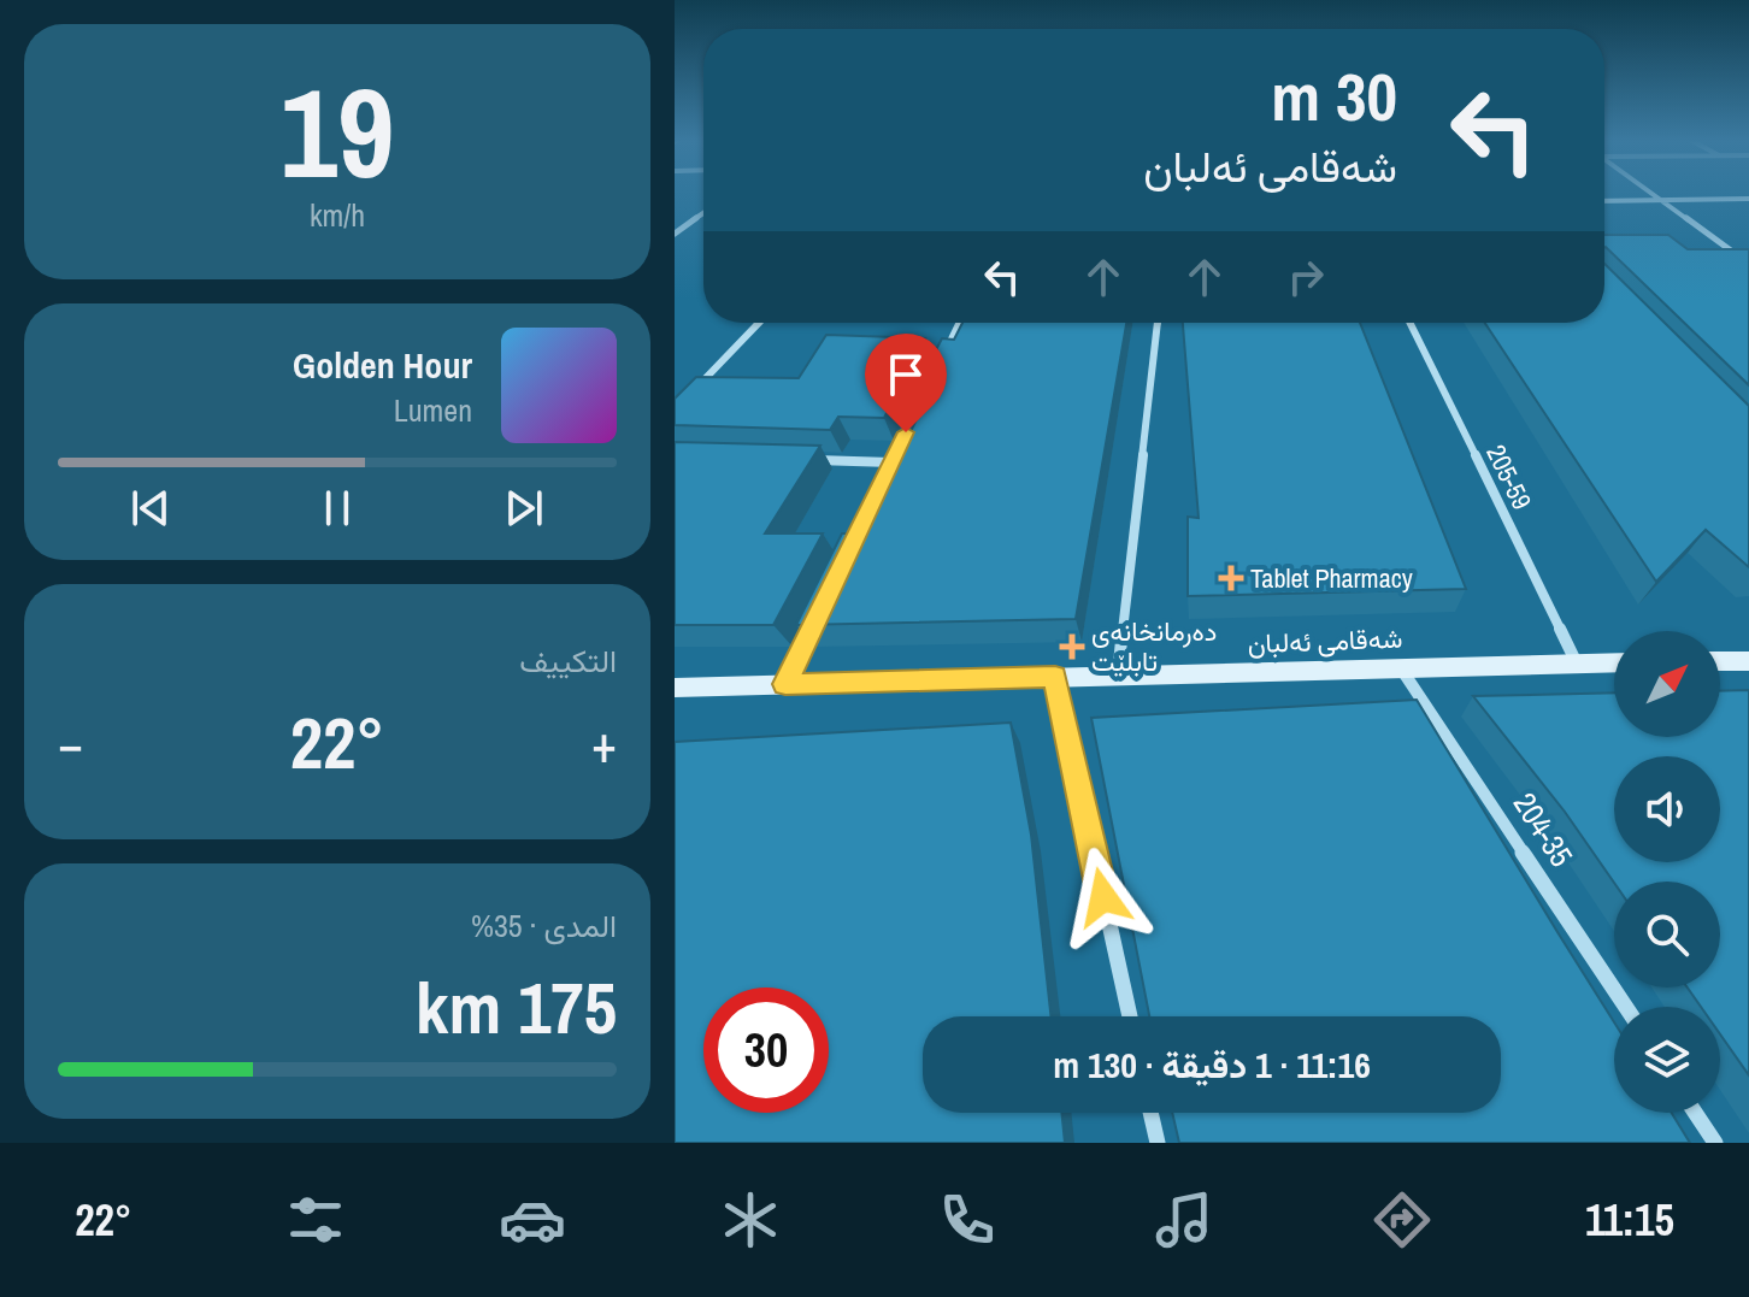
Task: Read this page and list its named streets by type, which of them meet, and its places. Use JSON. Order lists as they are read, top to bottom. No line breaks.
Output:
{"streets":{"street":["205-59","شەقامی ئەلبان","204-35"]},"crossings":[["205-59","شەقامی ئەلبان"],["شەقامی ئەلبان","204-35"]],"places":{"health":["Tablet Pharmacy","دەرمانخانەی تابلێت"]},"north":"top right","page":{"tile":[["19","km/h"],"التكييف",["المدى · 35%","175 km"]],"turn":["30 m","شەقامی ئەلبان"],"song":["Golden Hour","Lumen"],"heat":["−","22°","+"],"limit":"30","trip":"11:16 · 1 دقيقة · 130 m","tabs":["11:15","22°"]}}
